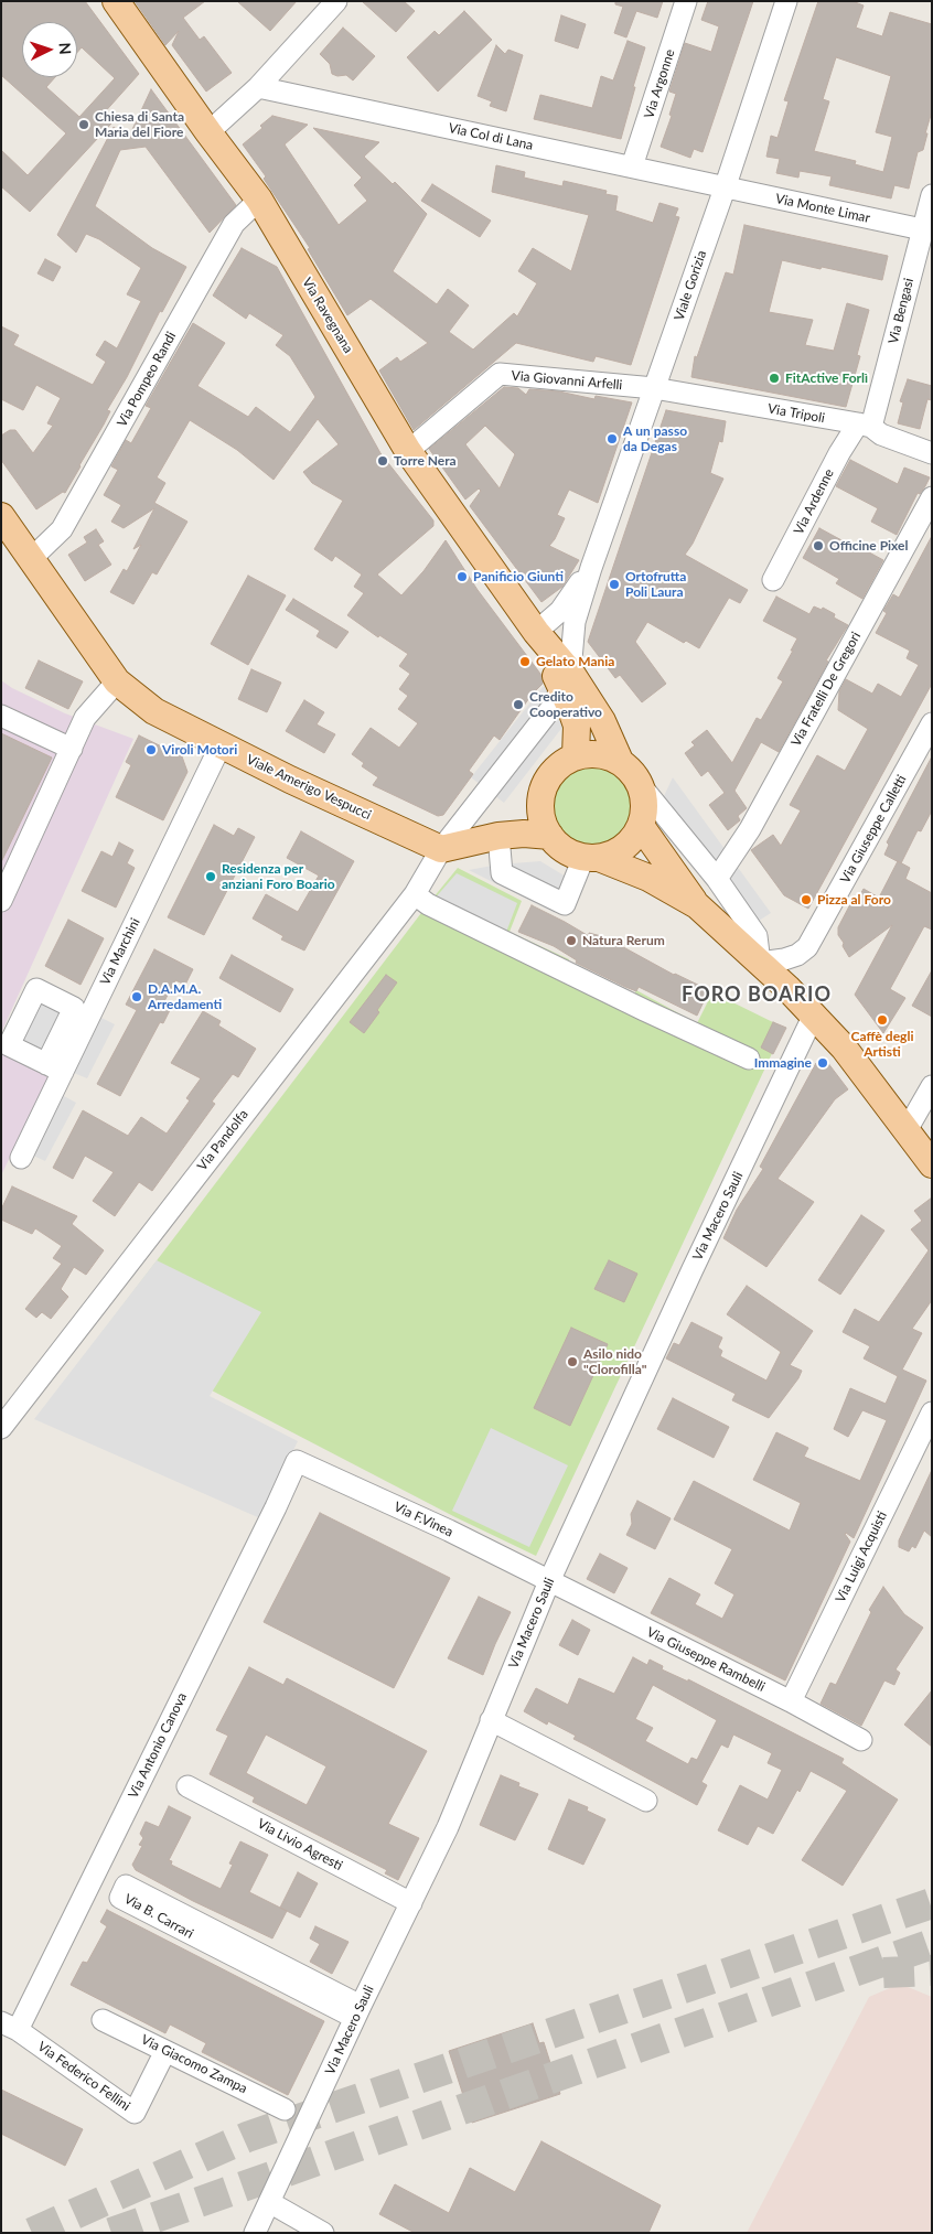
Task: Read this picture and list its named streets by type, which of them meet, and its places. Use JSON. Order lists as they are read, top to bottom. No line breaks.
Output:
{"streets":{"main road":["Via Ravegnana","Viale Amerigo Vespucci"],"street":["Via Argonne","Via Col di Lana","Via Monte Limar","Viale Gorizia","Via Bengasi","Via Pompeo Randi","Via Giovanni Arfelli","Via Tripoli","Via Ardenne","Via Fratelli De Gregori","Via Giuseppe Calletti","Via Marchini","Via Pandolfa","Via Macero Sauli","Via F.Vinea","Via Luigi Acquisti","Via Giuseppe Rambelli","Via Antonio Canova","Via Livio Agresti","Via B. Carrari","Via Giacomo Zampa","Via Federico Fellini"]},"crossings":[["Via Argonne","Via Col di Lana"],["Via Col di Lana","Via Monte Limar"],["Via Col di Lana","Viale Gorizia"],["Via Monte Limar","Viale Gorizia"],["Via Monte Limar","Via Bengasi"],["Viale Gorizia","Via Ravegnana"],["Viale Gorizia","Via Giovanni Arfelli"],["Viale Gorizia","Via Tripoli"],["Viale Gorizia","Via Pandolfa"],["Via Bengasi","Via Tripoli"],["Via Bengasi","Via Ardenne"],["Via Ravegnana","Via Pompeo Randi"],["Via Ravegnana","Via Giovanni Arfelli"],["Via Ravegnana","Via Pandolfa"],["Via Pompeo Randi","Viale Amerigo Vespucci"],["Via Giovanni Arfelli","Via Tripoli"],["Via Tripoli","Via Ardenne"],["Viale Amerigo Vespucci","Via Marchini"],["Viale Amerigo Vespucci","Via Pandolfa"],["Via Macero Sauli","Via F.Vinea"],["Via Macero Sauli","Via Giuseppe Rambelli"],["Via Macero Sauli","Via Livio Agresti"],["Via Macero Sauli","Via B. Carrari"],["Via F.Vinea","Via Giuseppe Rambelli"],["Via F.Vinea","Via Antonio Canova"],["Via Luigi Acquisti","Via Giuseppe Rambelli"],["Via Antonio Canova","Via Federico Fellini"],["Via Giacomo Zampa","Via Federico Fellini"]],"districts":["FORO BOARIO"],"places":["Chiesa di Santa Maria del Fiore","FitActive Forlì","A un passo da Degas","Torre Nera","Officine Pixel","Panificio Giunti","Ortofrutta Poli Laura","Gelato Mania","Credito Cooperativo","Viroli Motori","Residenza per anziani Foro Boario","Pizza al Foro","Natura Rerum","D.A.M.A. Arredamenti","Caffè degli Artisti","Immagine","Asilo nido \"Clorofilla\""],"north":"right"}
